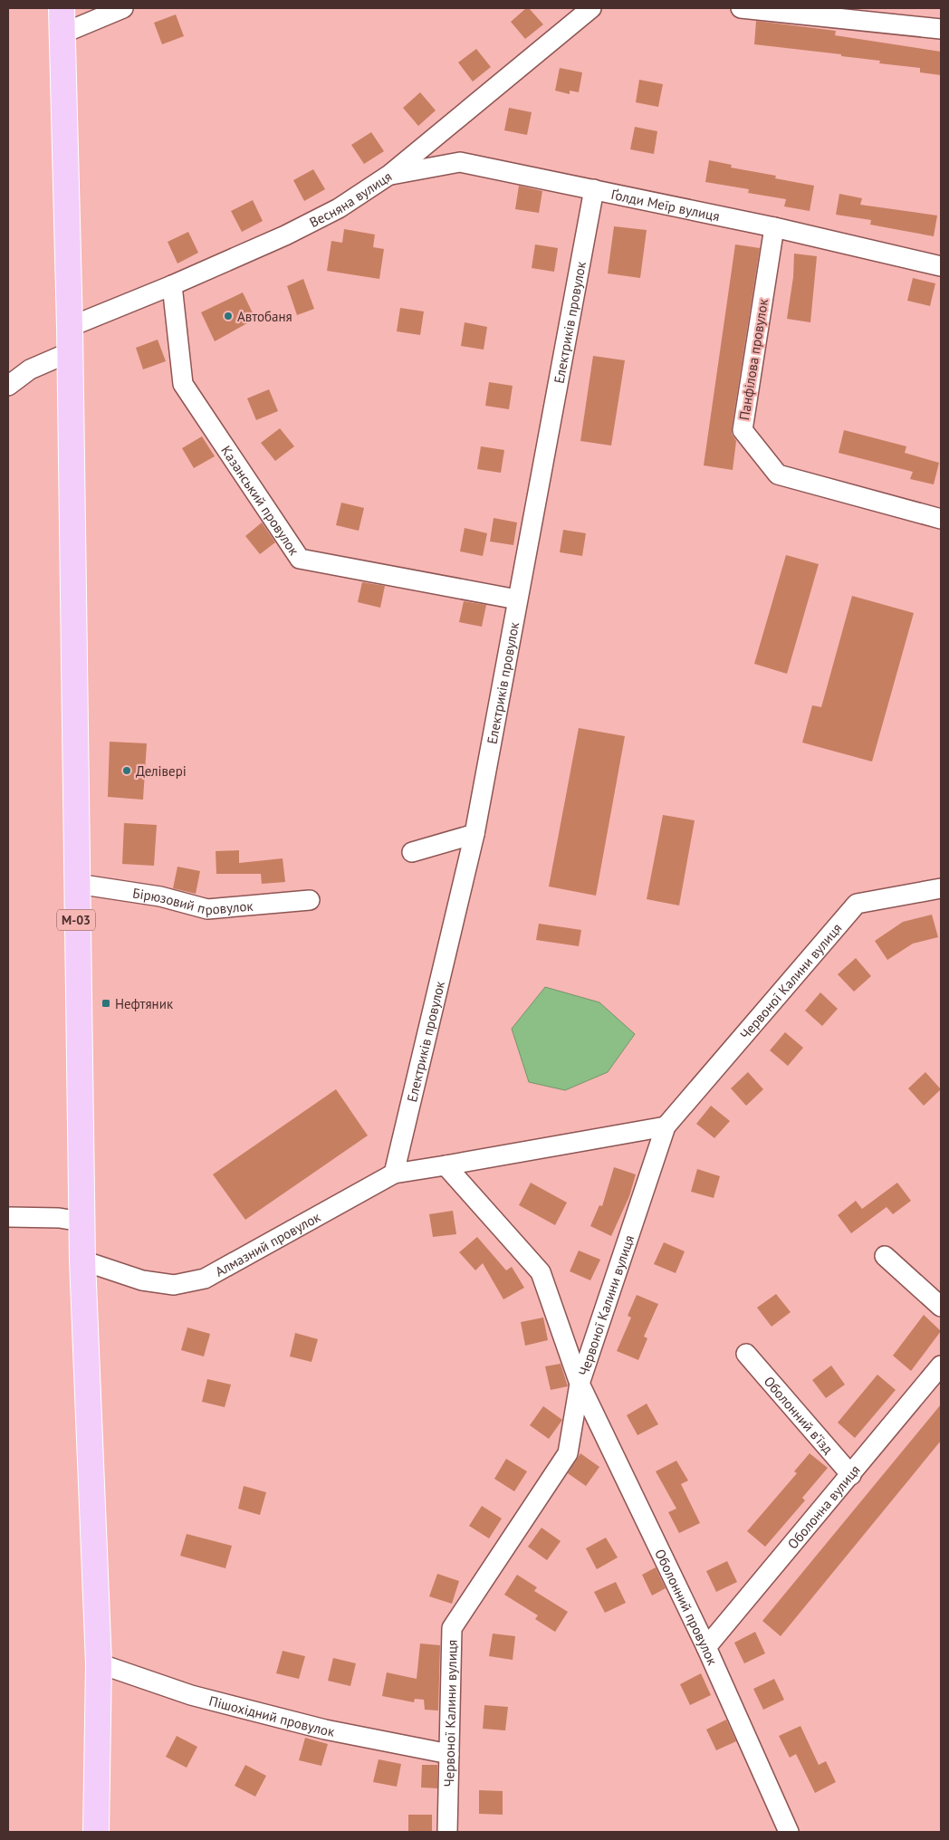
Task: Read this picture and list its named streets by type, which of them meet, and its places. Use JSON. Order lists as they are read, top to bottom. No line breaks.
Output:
{"streets":{"highway":["М-03"],"street":["Весняна вулиця","Ґолди Меїр вулиця","Електриків провулок","Панфілова провулок","Казанський провулок","Бірюзовий провулок","Червоної Калини вулиця","Алмазний провулок","Оболонний в’їзд","Оболонна вулиця","Оболонний провулок","Пішохідний провулок"]},"crossings":[["Весняна вулиця","Ґолди Меїр вулиця"],["Весняна вулиця","Казанський провулок"],["Весняна вулиця","М-03"],["Ґолди Меїр вулиця","Електриків провулок"],["Ґолди Меїр вулиця","Панфілова провулок"],["Електриків провулок","Казанський провулок"],["Електриків провулок","Алмазний провулок"],["Бірюзовий провулок","М-03"],["М-03","Алмазний провулок"],["М-03","Пішохідний провулок"],["Червоної Калини вулиця","Алмазний провулок"],["Червоної Калини вулиця","Оболонний провулок"],["Червоної Калини вулиця","Пішохідний провулок"],["Оболонний в’їзд","Оболонна вулиця"],["Оболонна вулиця","Оболонний провулок"]],"places":{"other":["Автобаня","Делівері"],"transit":["Нефтяник"]}}
